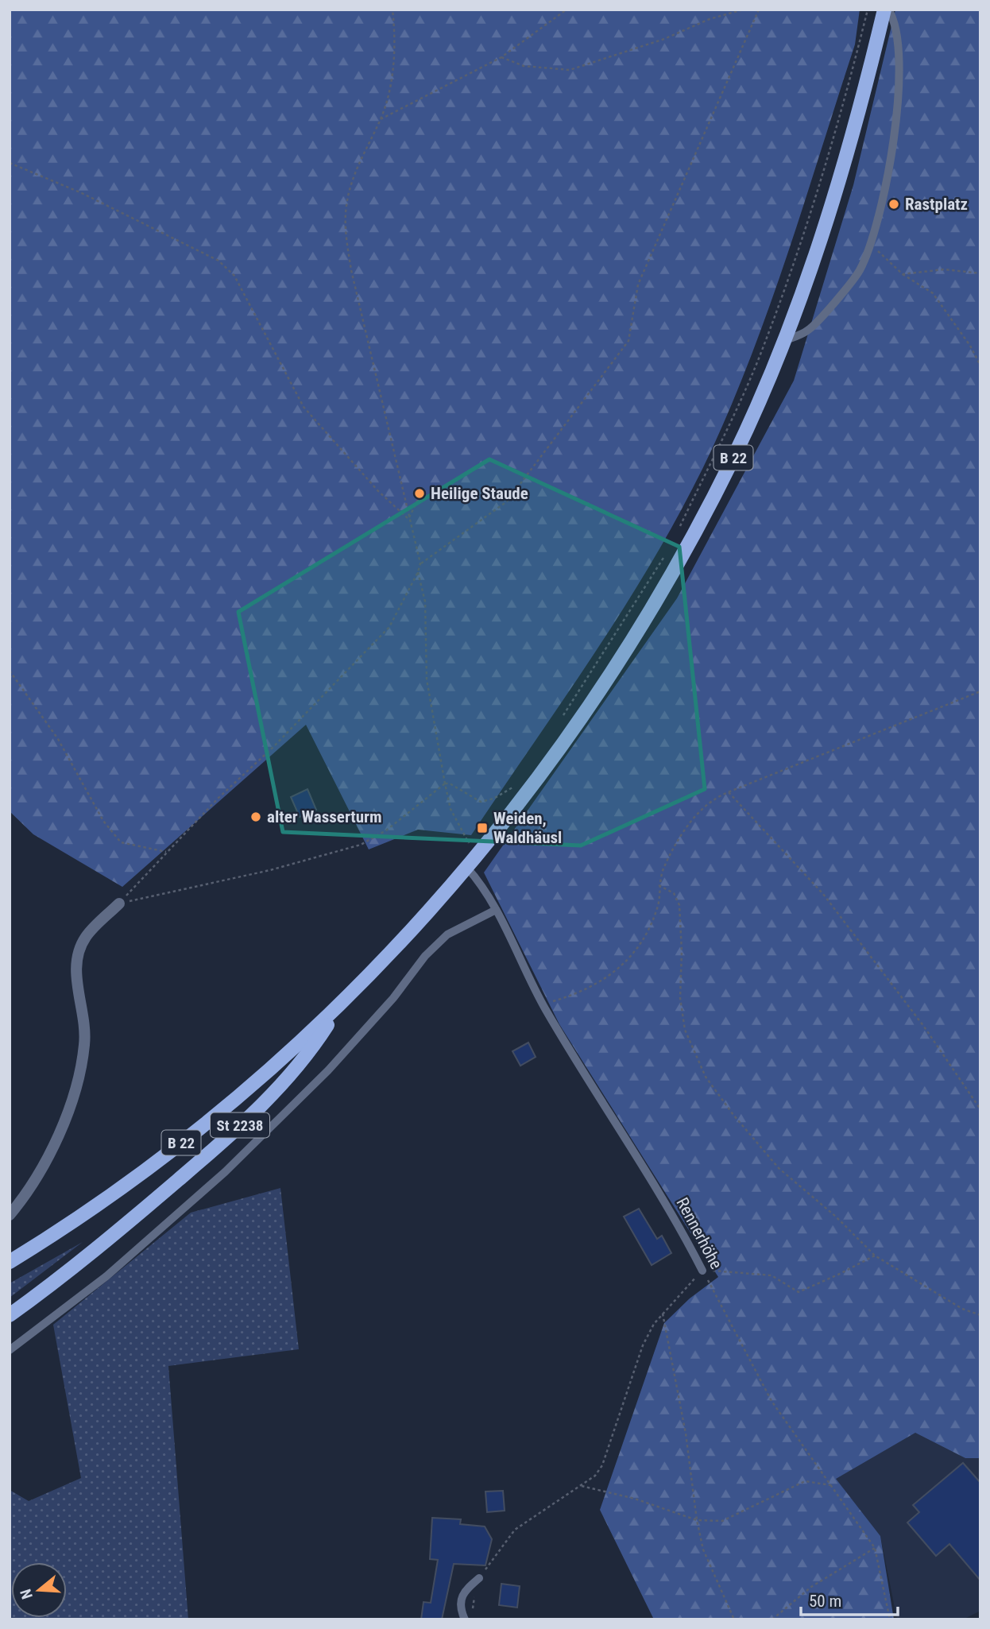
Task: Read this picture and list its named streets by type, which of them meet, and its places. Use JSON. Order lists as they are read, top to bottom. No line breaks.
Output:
{"streets":{"main road":["B 22","St 2238"],"lane":["Rennerhöhe"]},"crossings":[["B 22","St 2238"],["B 22","Rennerhöhe"]],"places":{"other":["Rastplatz","Heilige Staude","alter Wasserturm"],"transit":["Weiden, Waldhäusl"]},"scale_bar":"50 m","north":"left"}
